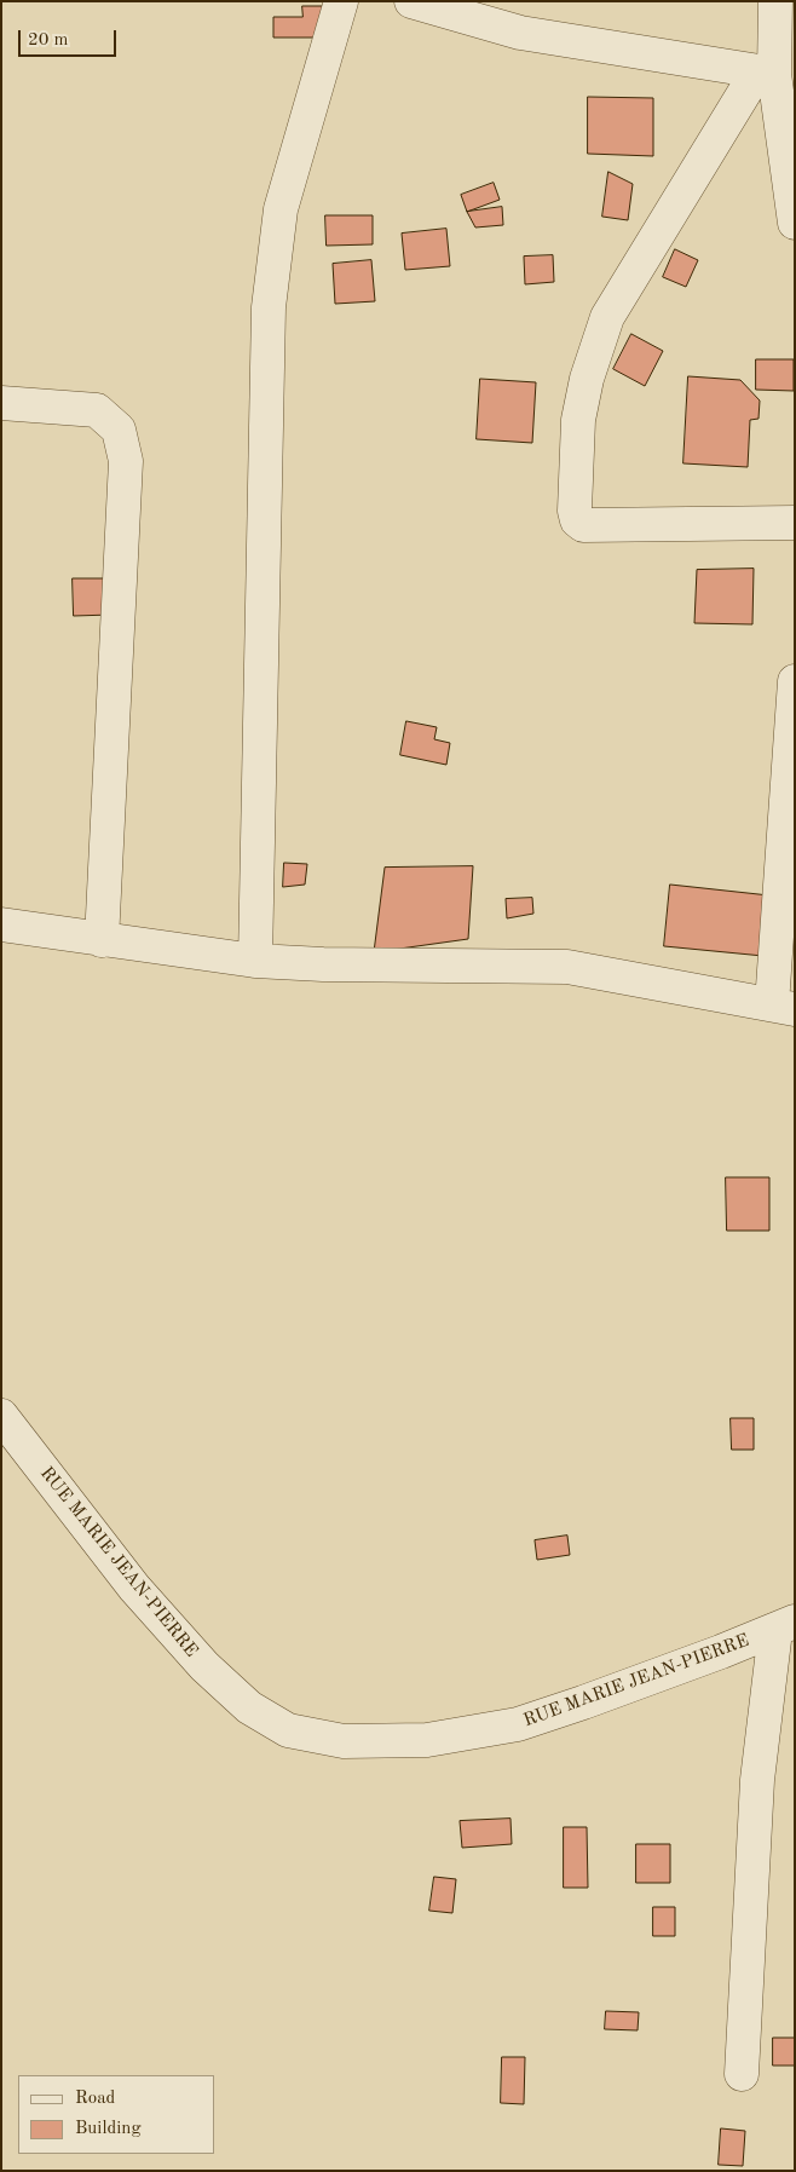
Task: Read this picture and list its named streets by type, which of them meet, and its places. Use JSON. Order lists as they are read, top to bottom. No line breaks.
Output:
{"streets":{"street":["RUE MARIE JEAN-PIERRE"]},"legend":["Road","Building"],"scale_bar":"20 m"}
